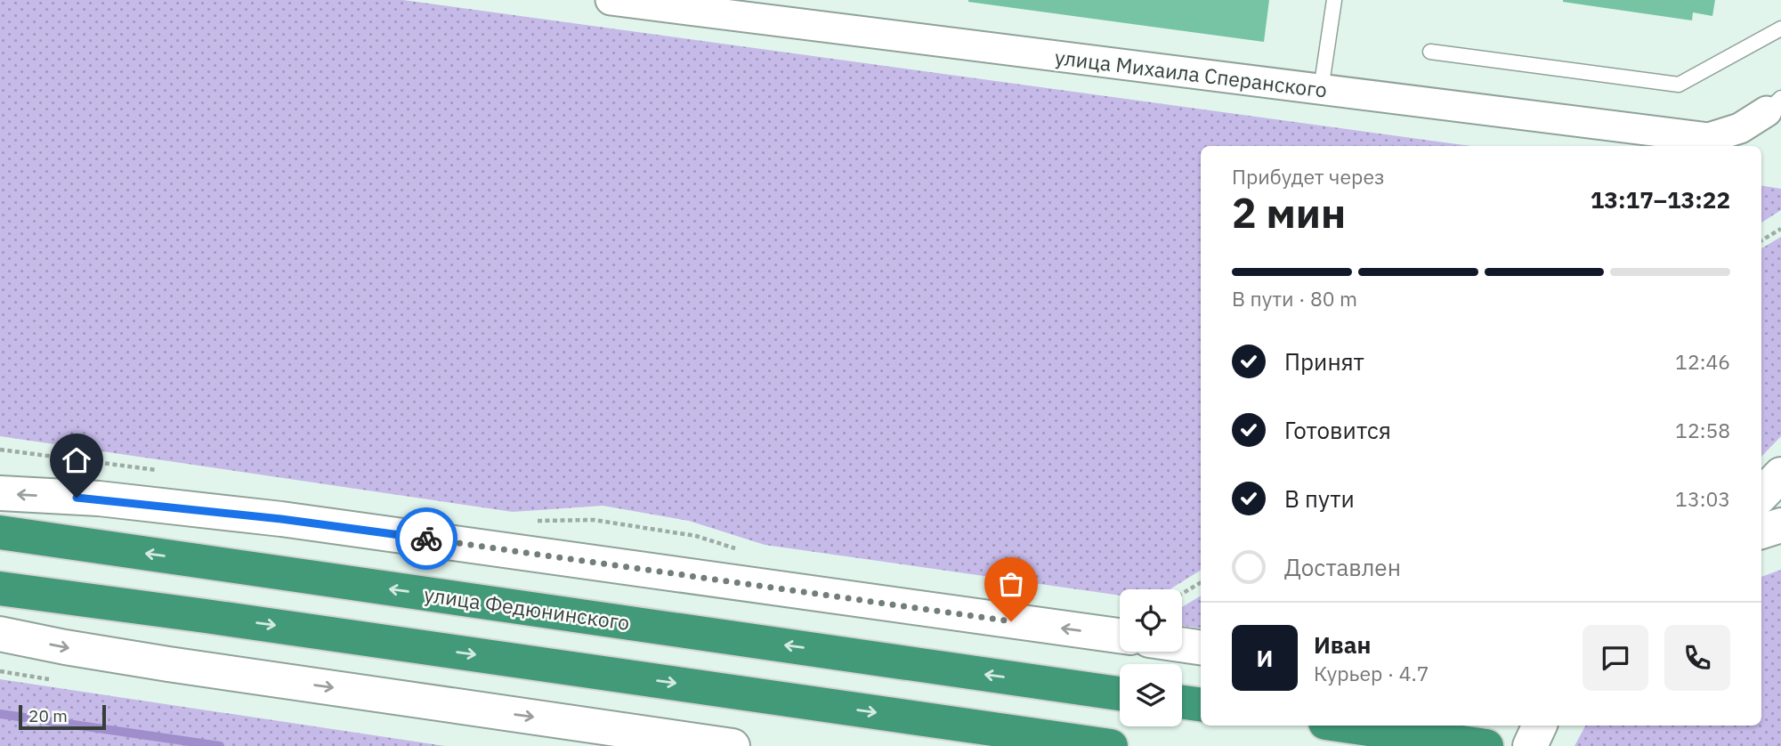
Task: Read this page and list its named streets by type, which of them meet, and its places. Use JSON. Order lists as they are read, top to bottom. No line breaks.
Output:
{"streets":{"highway":["улица Федюнинского"],"street":["улица Михаила Сперанского"]},"scale_bar":"20 m","page":{"heading":["2 мин","Прибудет через","13:17–13:22"],"panel":["Иван","Курьер · 4.7"],"bar":"В пути · 80 m","list":[["Принят","12:46"],["Готовится","12:58"],["В пути","13:03"],"Доставлен"],"round":"И","scale":"20 m"}}
